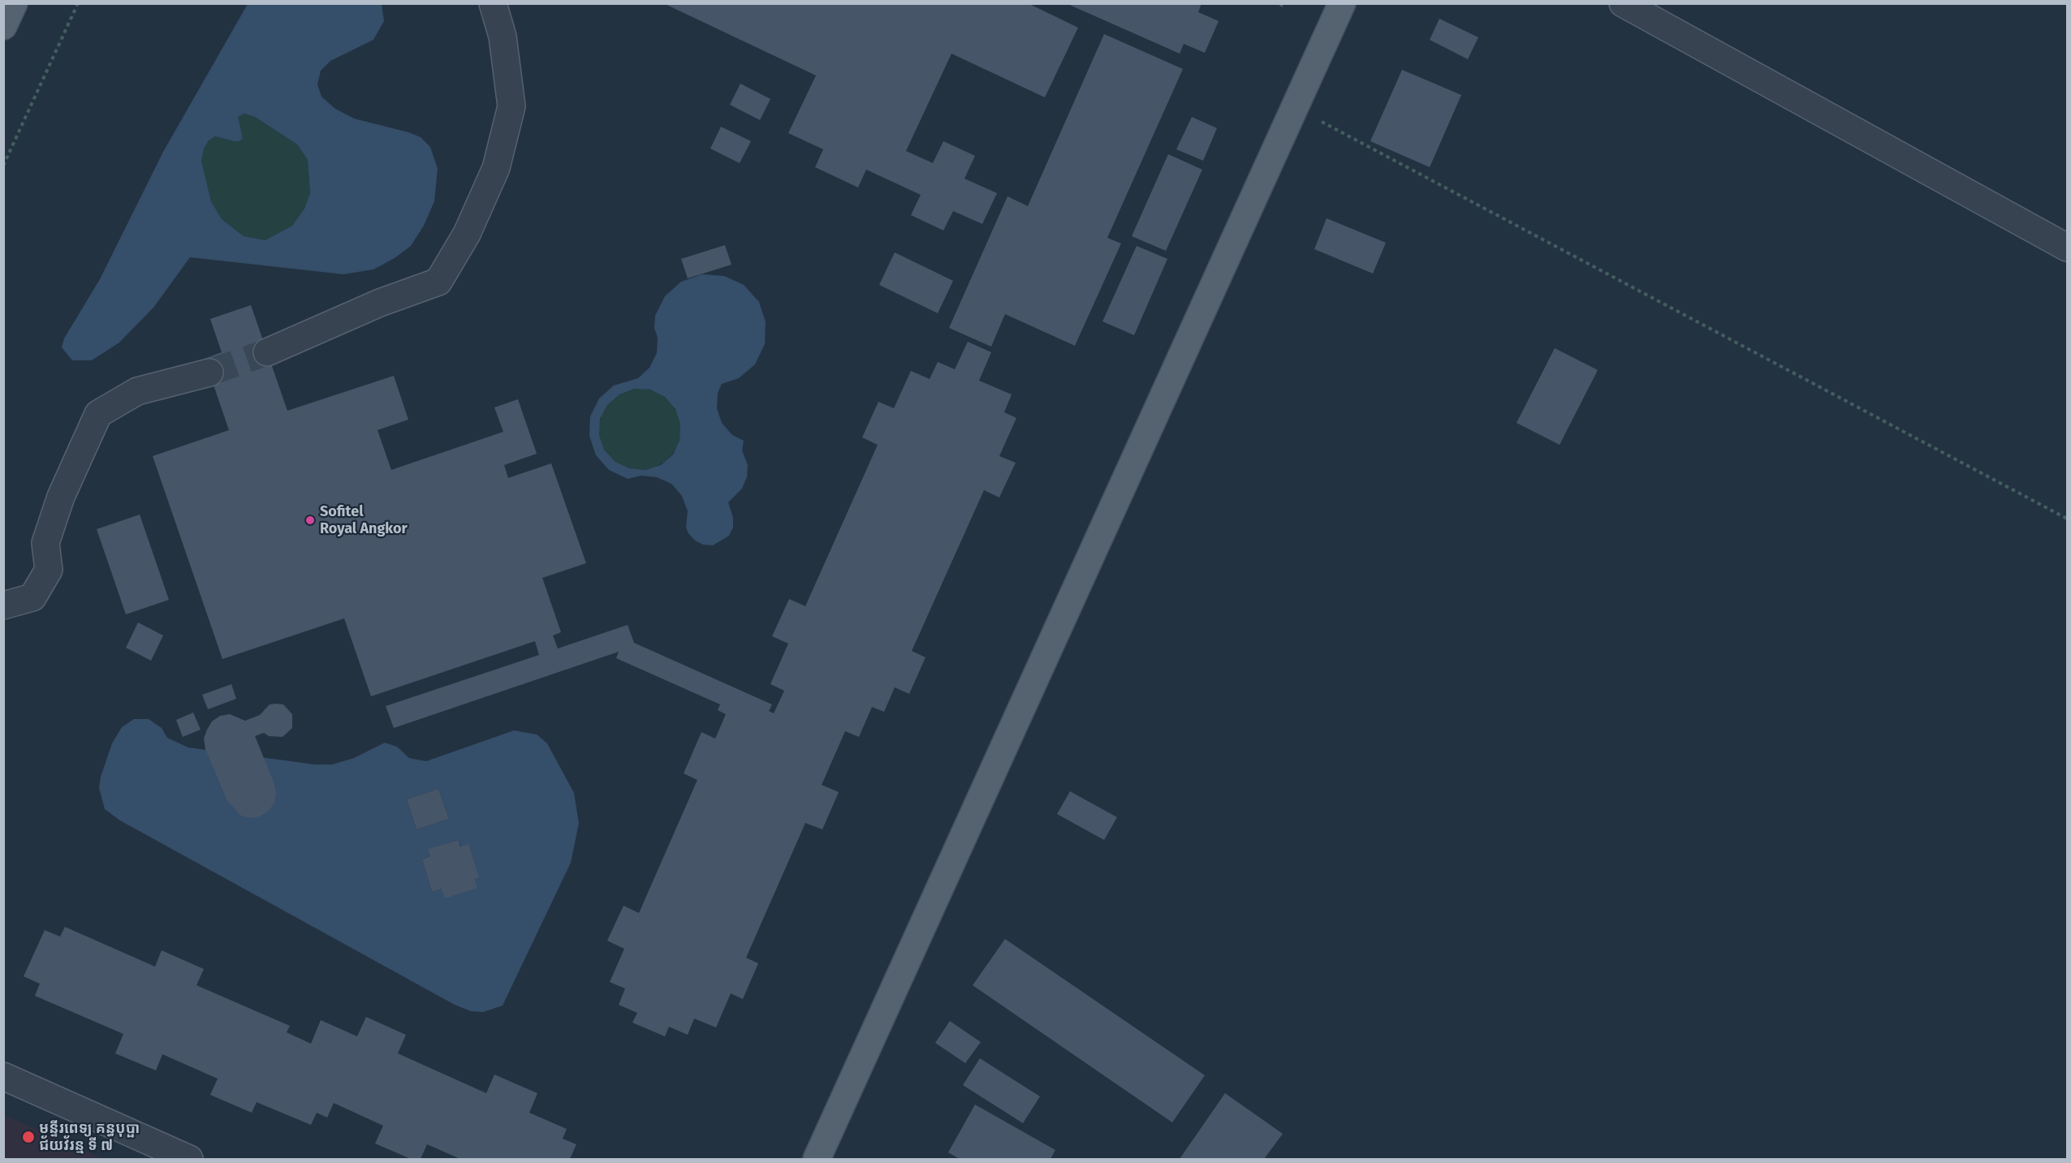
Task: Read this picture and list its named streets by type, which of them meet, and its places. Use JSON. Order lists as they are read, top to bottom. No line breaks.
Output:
{"places":["Sofitel Royal Angkor","មន្ទីរពេទ្យ គន្ធបុប្ផា ជ័យវ័រន្ម ទី ៧"]}
